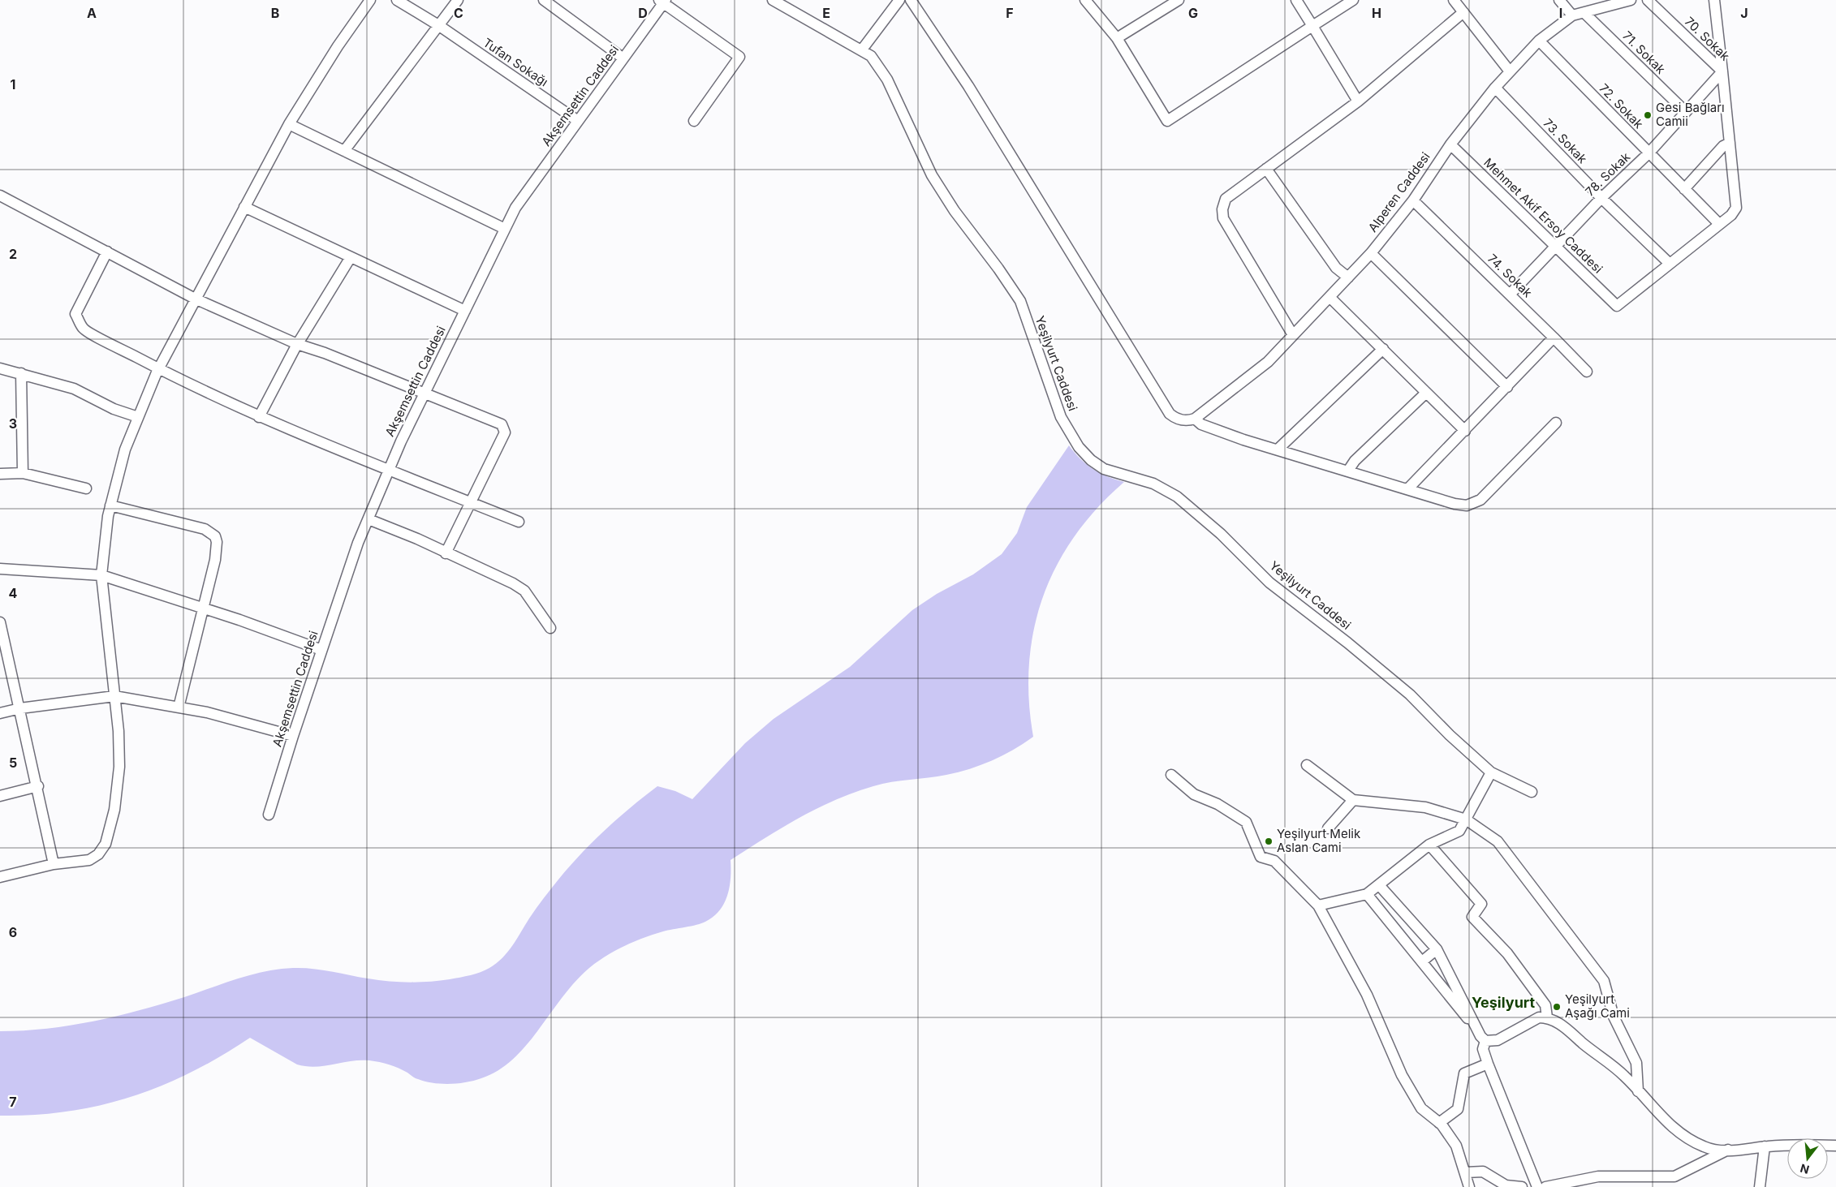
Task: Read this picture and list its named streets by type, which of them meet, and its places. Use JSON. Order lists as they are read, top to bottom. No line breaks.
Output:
{"streets":{"street":["70. Sokak","71. Sokak","Tufan Sokağı","Akşemsettin Caddesi","72. Sokak","73. Sokak","78. Sokak","Alperen Caddesi","Mehmet Akif Ersoy Caddesi","74. Sokak","Yeşilyurt Caddesi"]},"crossings":[["70. Sokak","72. Sokak"],["70. Sokak","78. Sokak"],["71. Sokak","78. Sokak"],["Tufan Sokağı","Akşemsettin Caddesi"],["72. Sokak","78. Sokak"],["72. Sokak","Alperen Caddesi"],["73. Sokak","78. Sokak"],["73. Sokak","Alperen Caddesi"],["73. Sokak","Mehmet Akif Ersoy Caddesi"],["78. Sokak","Mehmet Akif Ersoy Caddesi"],["78. Sokak","74. Sokak"],["Alperen Caddesi","Mehmet Akif Ersoy Caddesi"],["Alperen Caddesi","74. Sokak"]],"districts":["Yeşilyurt"],"places":["Gesi Bağları Camii","Yeşilyurt Melik Aslan Cami","Yeşilyurt Aşağı Cami"],"north":"bottom","grid":{"columns":["A","B","C","D","E","F","G","H","I","J"],"rows":["1","2","3","4","5","6","7"]}}
